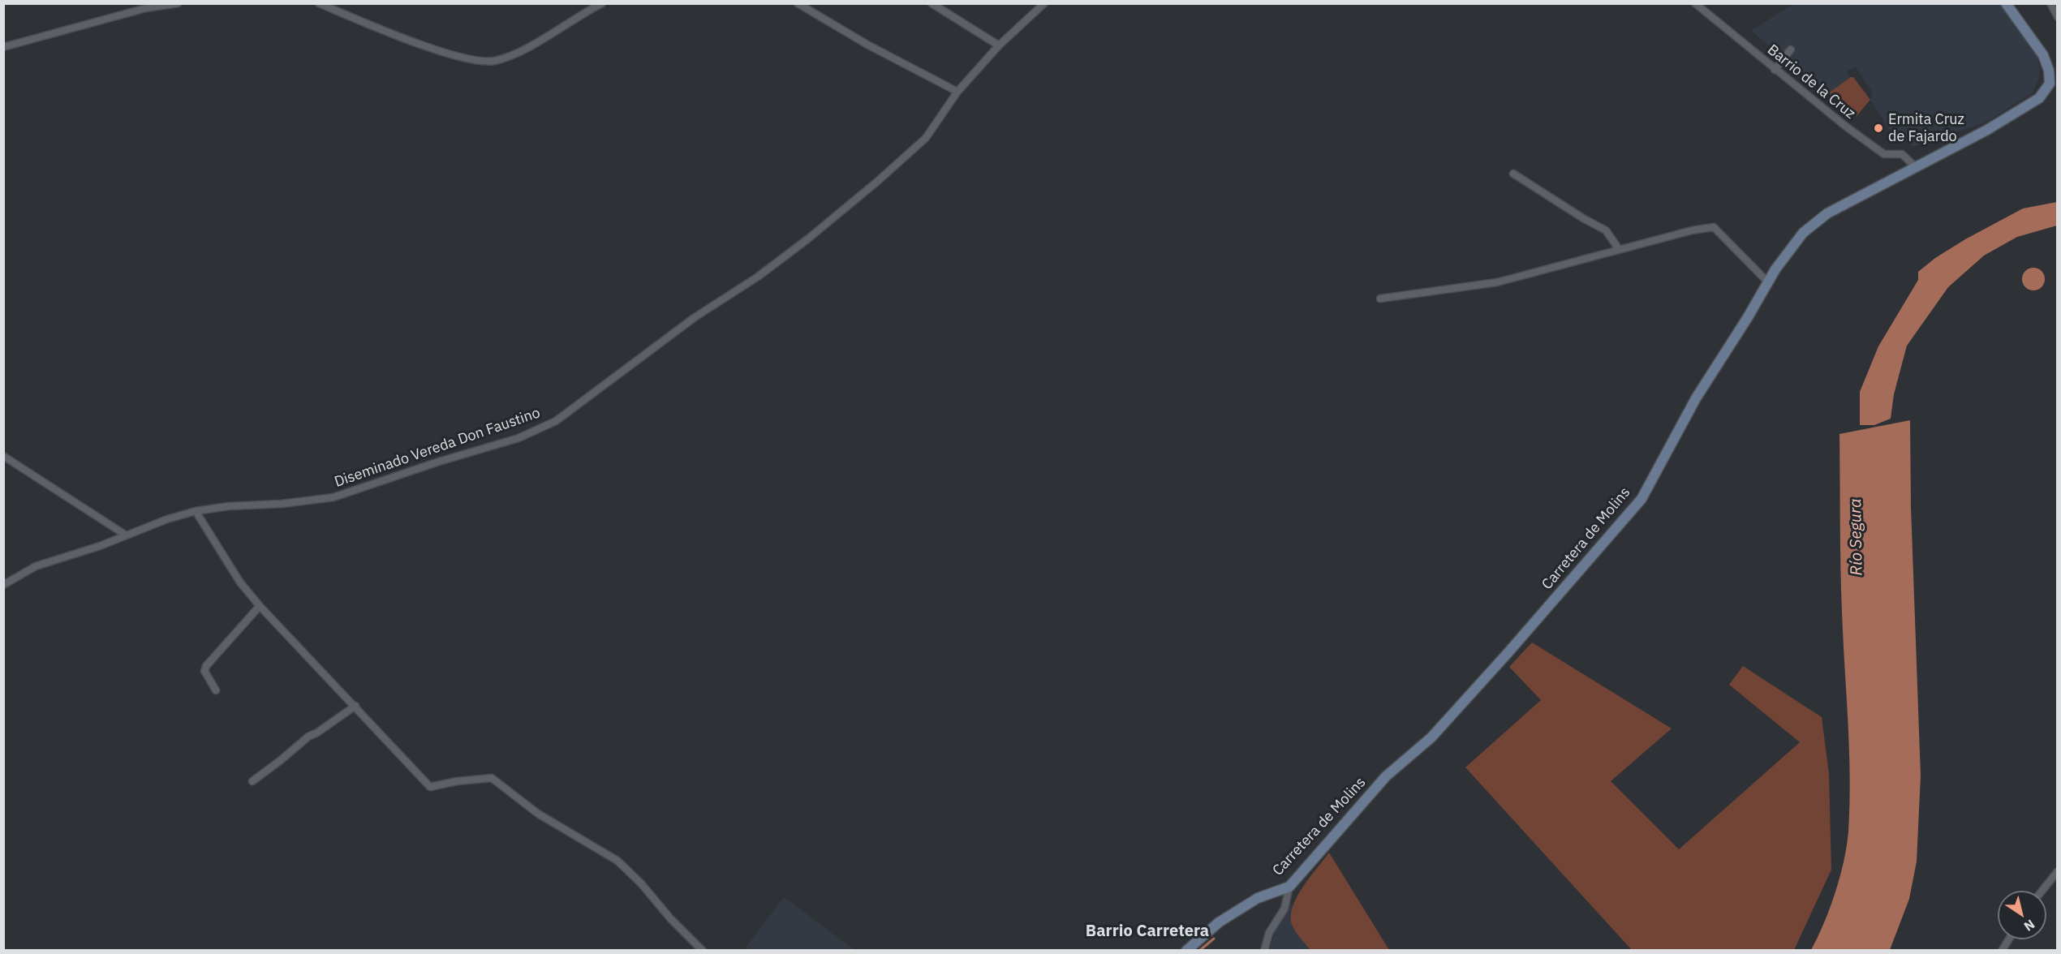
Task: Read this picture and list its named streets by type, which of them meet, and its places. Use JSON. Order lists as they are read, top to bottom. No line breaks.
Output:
{"streets":{"street":["Barrio de la Cruz","Diseminado Vereda Don Faustino","Carretera de Molins"]},"crossings":[["Barrio de la Cruz","Carretera de Molins"]],"districts":["Barrio Carretera"],"water":["Río Segura"],"places":["Ermita Cruz de Fajardo"],"north":"bottom right"}
